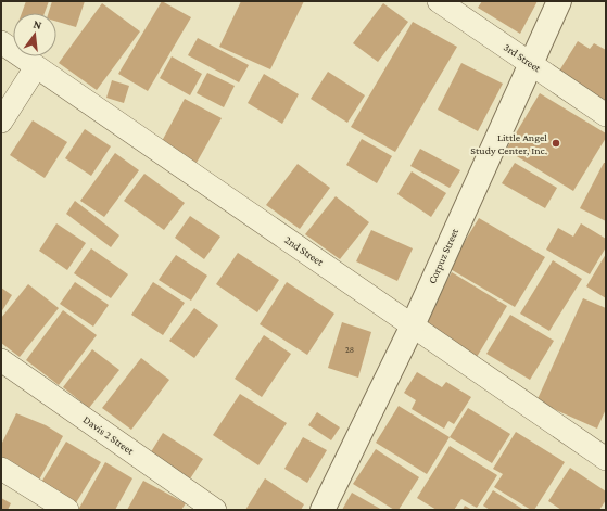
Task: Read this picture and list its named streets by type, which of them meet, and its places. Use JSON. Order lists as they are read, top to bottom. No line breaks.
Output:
{"streets":{"street":["3rd Street","2nd Street","Corpuz Street","Davis 2 Street"]},"crossings":[["3rd Street","Corpuz Street"],["2nd Street","Corpuz Street"]],"places":["Little Angel Study Center, Inc."],"house_numbers":["28"],"north":"top"}
